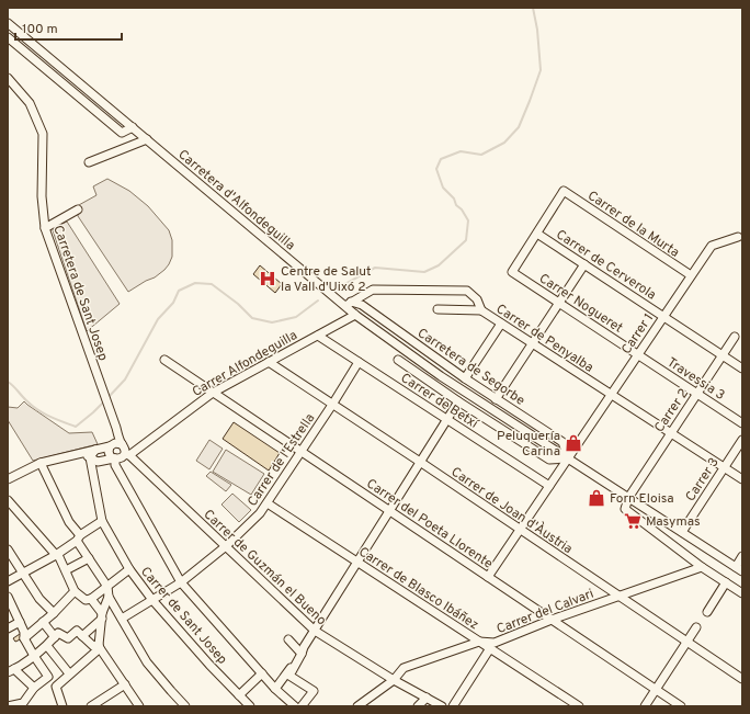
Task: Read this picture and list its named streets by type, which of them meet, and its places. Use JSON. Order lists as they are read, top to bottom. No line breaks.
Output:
{"streets":{"street":["Carretera d'Alfondeguilla","Carrer de la Murta","Carrer de Cerverola","Carretera de Sant Josep","Carrer Nogueret","Carrer 1","Carrer de Penyalba","Carrer Alfondeguilla","Carretera de Segorbe","Travessia 3","Carrer de Betxí","Carrer 2","Carrer de l'Estrella","Carrer 3","Carrer de Joan d'Àustria","Carrer del Poeta Llorente","Carrer de Guzmán el Bueno","Carrer de Blasco Ibáñez","Carrer del Calvari","Carrer de Sant Josep"]},"crossings":[["Carretera d'Alfondeguilla","Carretera de Segorbe"],["Carrer de la Murta","Carrer de Cerverola"],["Carrer de la Murta","Carrer Nogueret"],["Carrer de la Murta","Carrer 1"],["Carrer de Cerverola","Carrer Nogueret"],["Carrer de Cerverola","Carrer 1"],["Carrer de Cerverola","Carrer 2"],["Carretera de Sant Josep","Carrer Alfondeguilla"],["Carretera de Sant Josep","Carrer de Guzmán el Bueno"],["Carrer Nogueret","Carrer 1"],["Carrer Nogueret","Travessia 3"],["Carrer 1","Carrer de Penyalba"],["Carrer 1","Carretera de Segorbe"],["Carrer 1","Travessia 3"],["Carrer 1","Carrer de Betxí"],["Carrer 1","Carrer de Joan d'Àustria"],["Carrer 1","Carrer del Poeta Llorente"],["Carrer de Penyalba","Carrer 2"],["Carrer de Penyalba","Carrer 3"],["Carrer Alfondeguilla","Carretera de Segorbe"],["Carrer Alfondeguilla","Carrer de Betxí"],["Carrer Alfondeguilla","Carrer de Joan d'Àustria"],["Carrer Alfondeguilla","Carrer del Poeta Llorente"],["Carrer Alfondeguilla","Carrer de Guzmán el Bueno"],["Carretera de Segorbe","Carrer 2"],["Carretera de Segorbe","Carrer 3"],["Travessia 3","Carrer 2"],["Carrer de Betxí","Carrer de l'Estrella"],["Carrer de l'Estrella","Carrer de Joan d'Àustria"],["Carrer de l'Estrella","Carrer del Poeta Llorente"],["Carrer de l'Estrella","Carrer de Guzmán el Bueno"],["Carrer de l'Estrella","Carrer de Blasco Ibáñez"],["Carrer de l'Estrella","Carrer de Sant Josep"],["Carrer de Joan d'Àustria","Carrer del Calvari"],["Carrer del Poeta Llorente","Carrer del Calvari"],["Carrer de Guzmán el Bueno","Carrer del Calvari"],["Carrer de Blasco Ibáñez","Carrer del Calvari"]],"places":{"hospital":["Centre de Salut la Vall d'Uixó 2"],"shop":["Peluquería Carina","Forn Eloisa"],"supermarket":["Masymas"]},"scale_bar":"100 m"}
